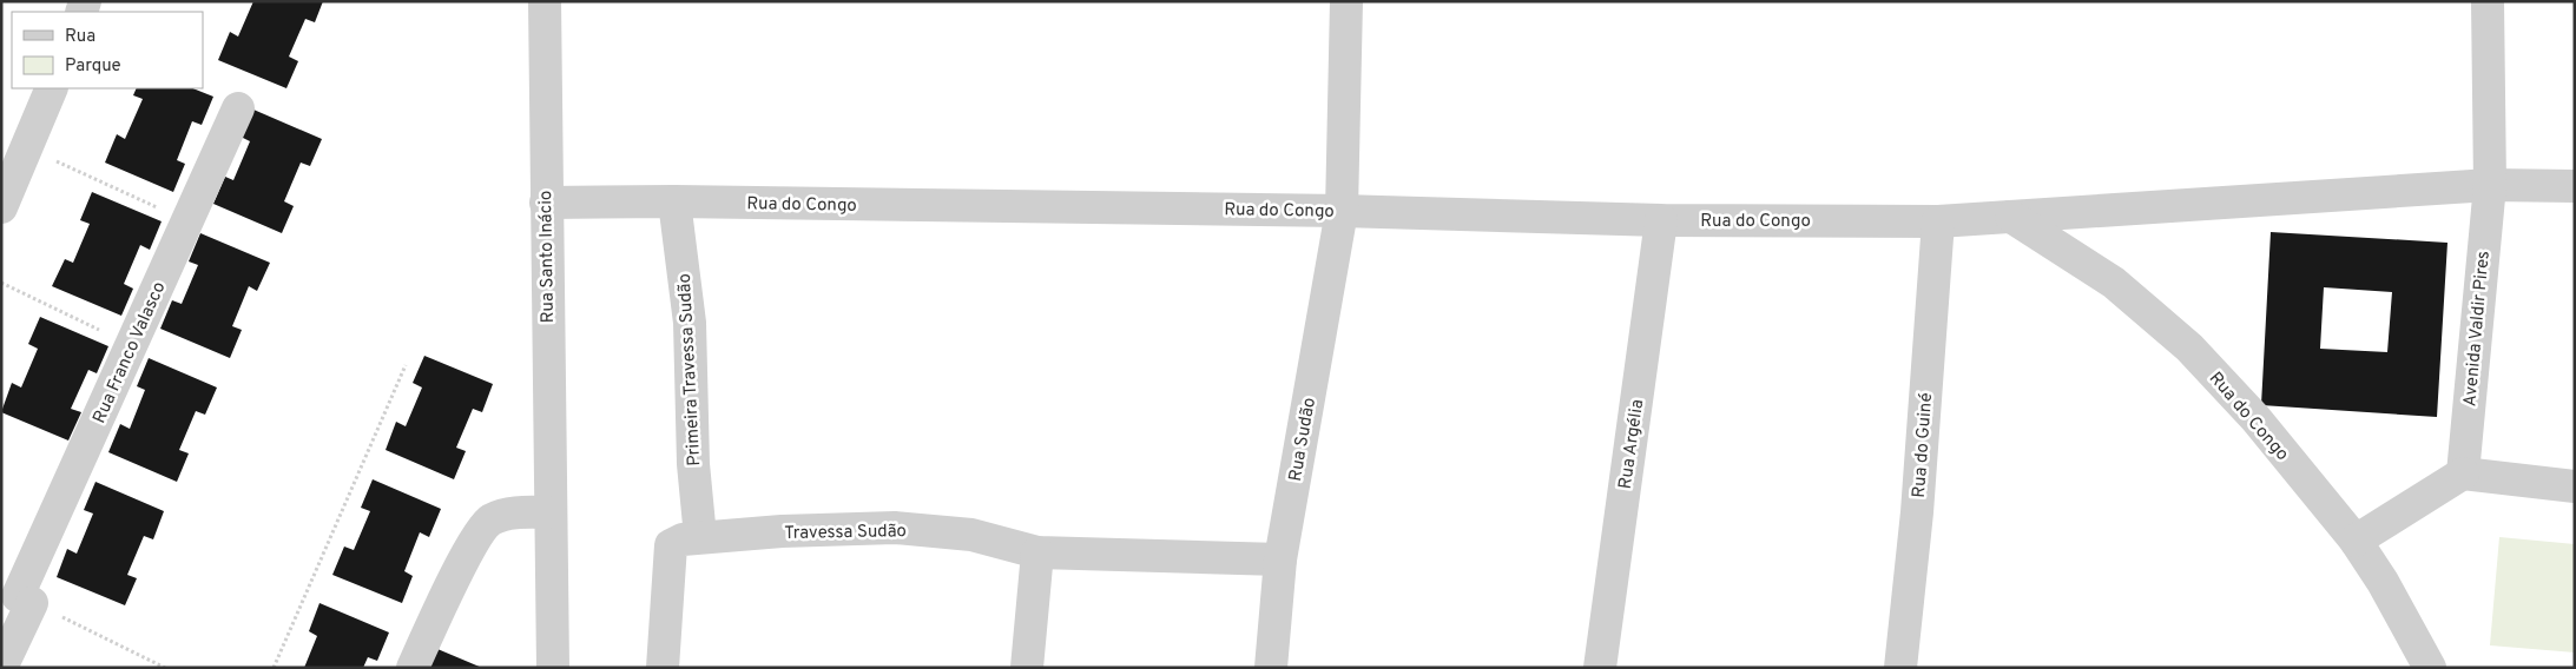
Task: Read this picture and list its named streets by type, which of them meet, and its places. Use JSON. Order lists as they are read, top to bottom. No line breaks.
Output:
{"streets":{"street":["Rua do Congo","Rua Santo Inácio","Avenida Valdir Pires","Rua Franco Valasco","Primeira Travessa Sudão","Rua Sudão","Rua Argélia","Rua do Guiné","Travessa Sudão"]},"crossings":[["Rua do Congo","Rua Santo Inácio"],["Rua do Congo","Avenida Valdir Pires"],["Rua do Congo","Primeira Travessa Sudão"],["Rua do Congo","Rua Sudão"],["Rua do Congo","Rua Argélia"],["Rua do Congo","Rua do Guiné"],["Primeira Travessa Sudão","Travessa Sudão"],["Rua Sudão","Travessa Sudão"]],"legend":["Rua","Parque"]}
